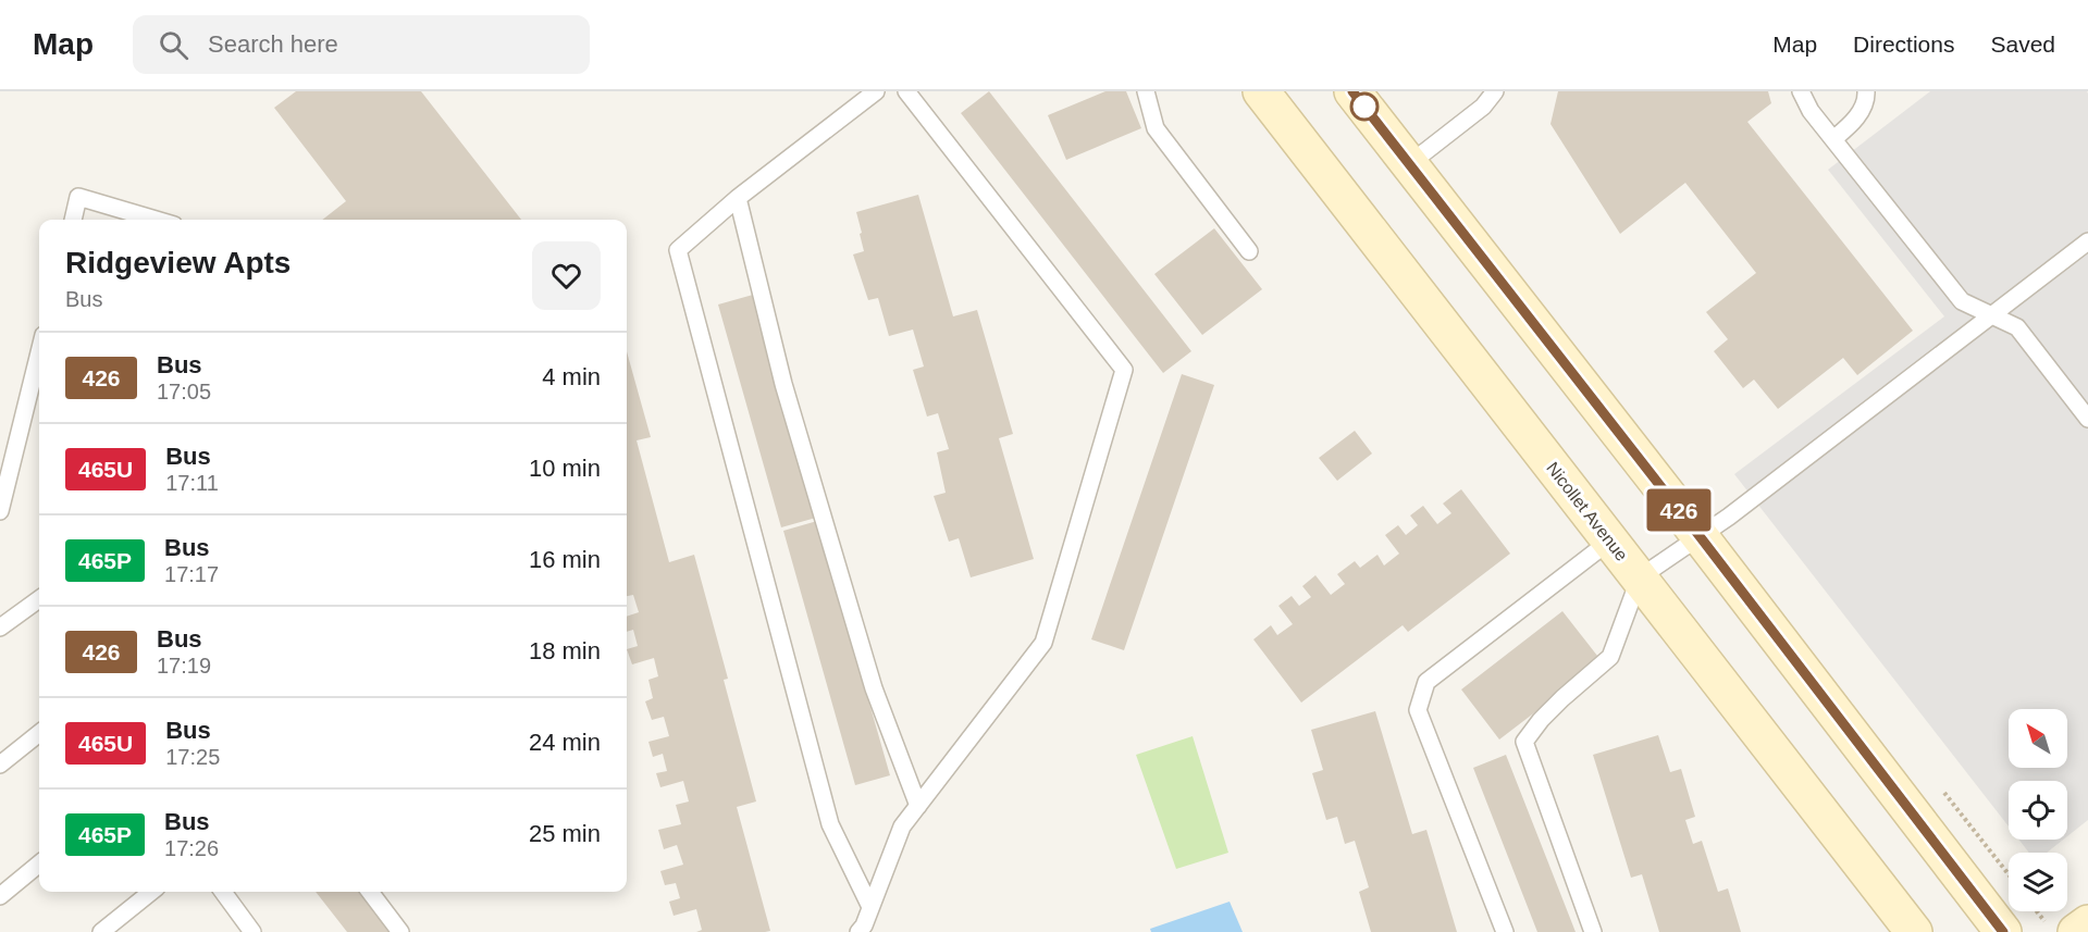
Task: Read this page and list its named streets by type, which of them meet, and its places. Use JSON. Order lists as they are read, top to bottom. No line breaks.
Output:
{"streets":{"main road":["Nicollet Avenue"]},"lines":["bus line 426"],"north":"top left","page":{"header":"Map","search":"Search here","nav":["Map","Directions","Saved"],"on_map":"426","heading":["Ridgeview Apts","Bus"],"list":[{"mark":"426","name":"Bus","note":"17:05","value":"4 min"},{"mark":"465U","name":"Bus","note":"17:11","value":"10 min"},{"mark":"465P","name":"Bus","note":"17:17","value":"16 min"},{"mark":"426","name":"Bus","note":"17:19","value":"18 min"},{"mark":"465U","name":"Bus","note":"17:25","value":"24 min"},{"mark":"465P","name":"Bus","note":"17:26","value":"25 min"}]}}
